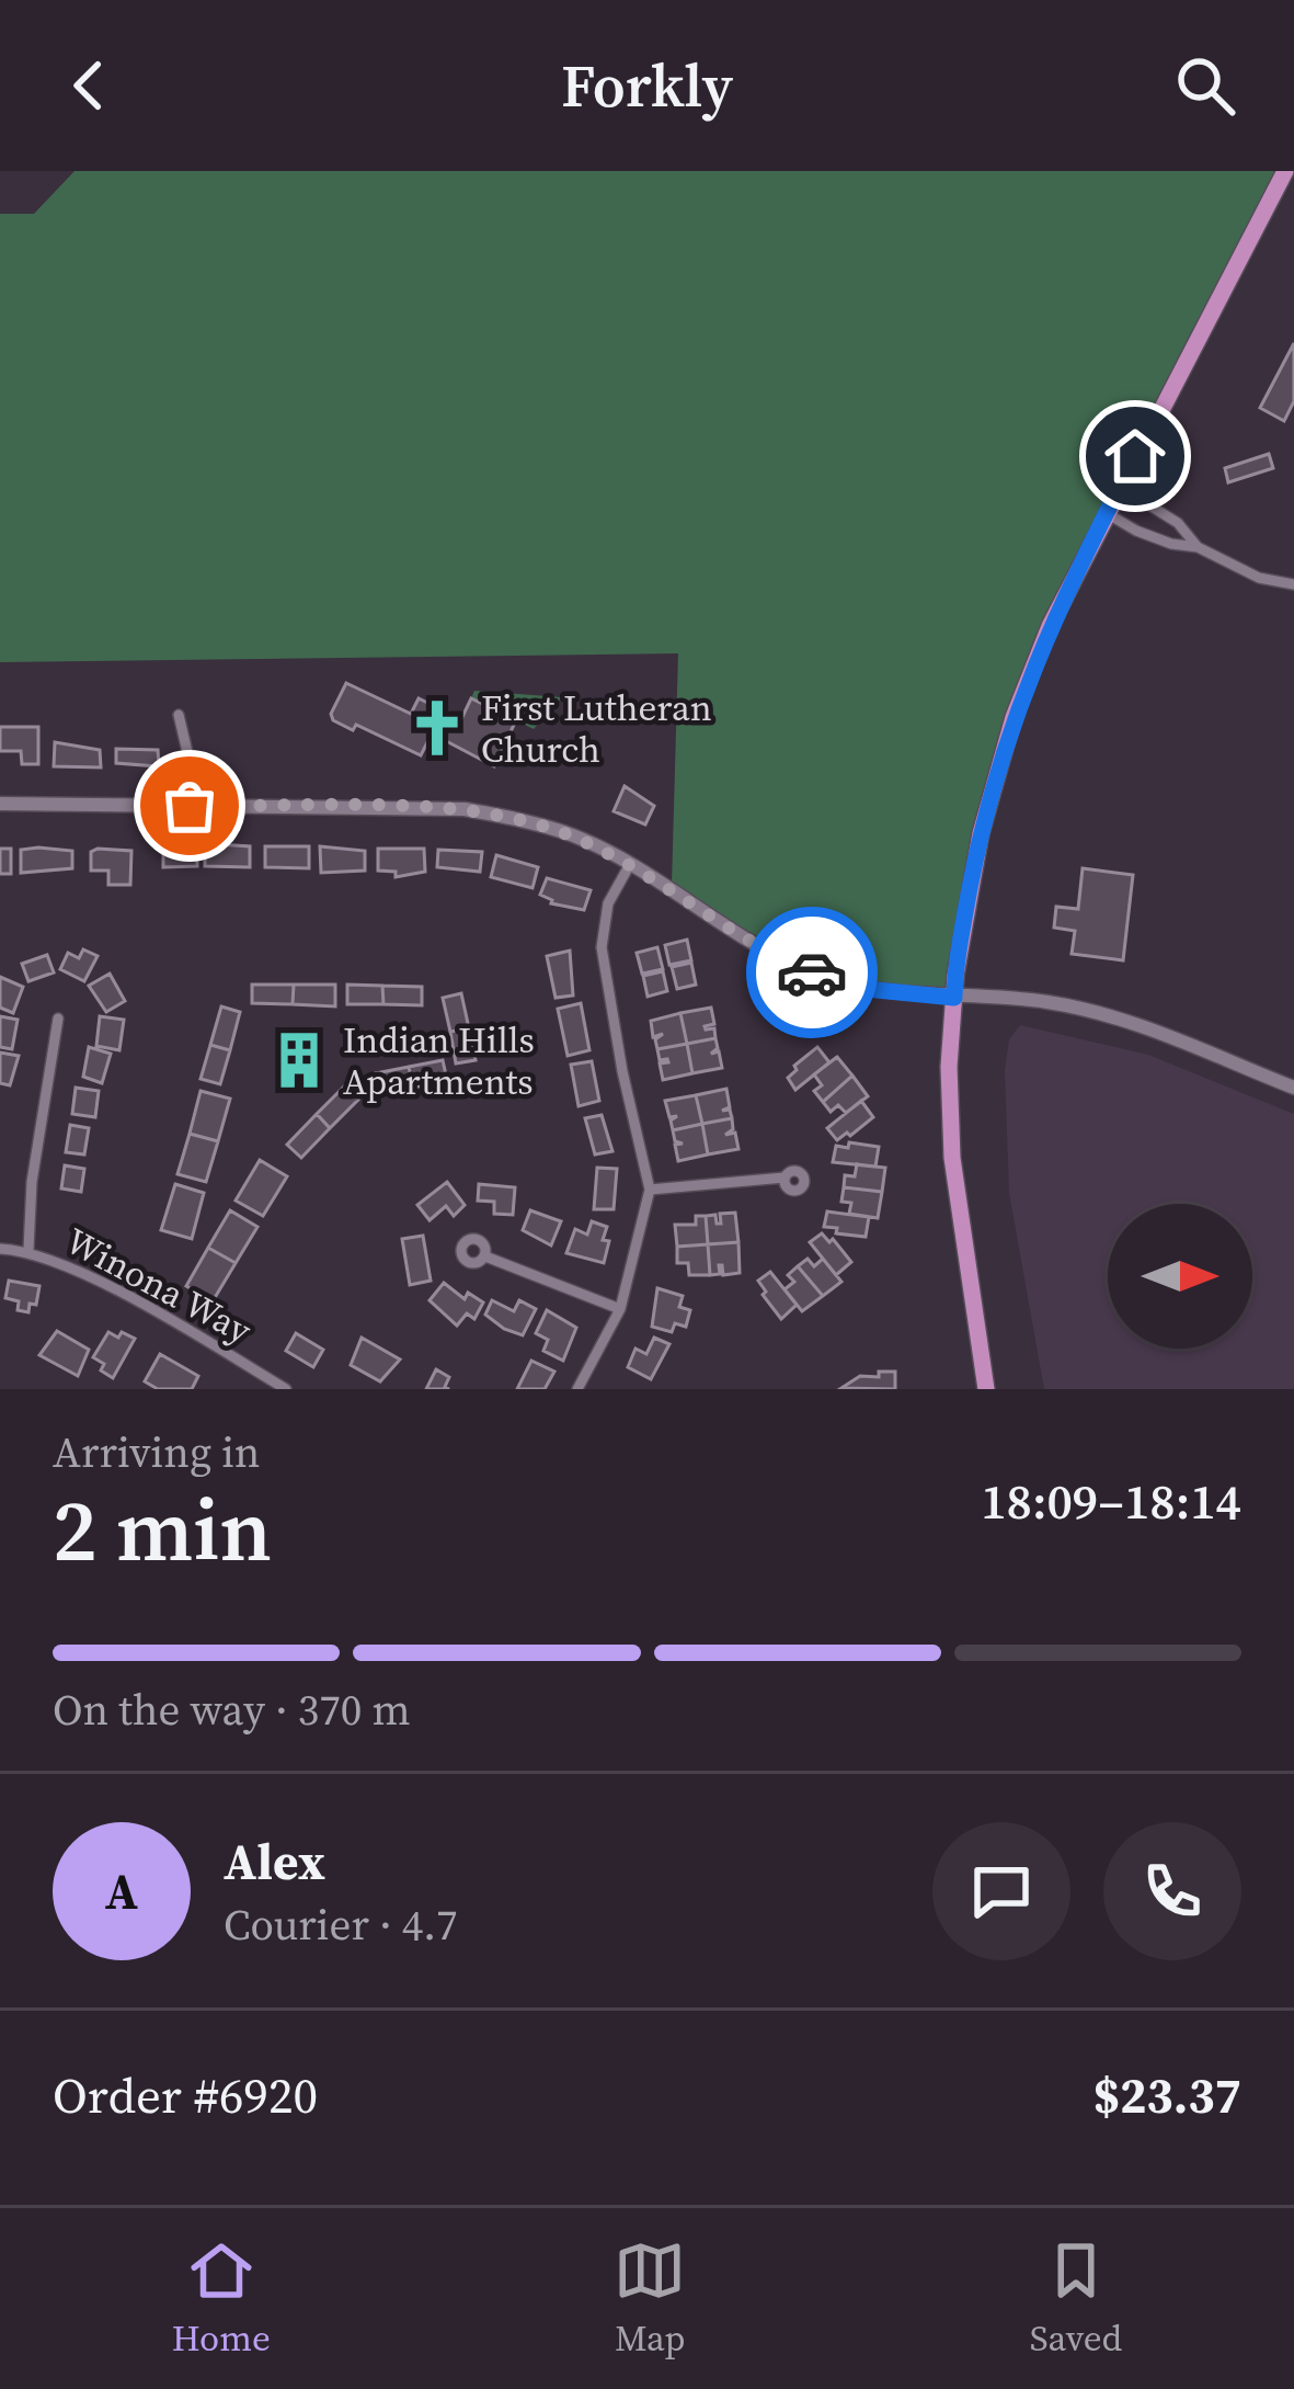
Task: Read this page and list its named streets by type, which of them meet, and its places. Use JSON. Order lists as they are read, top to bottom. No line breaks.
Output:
{"streets":{"street":["Winona Way"]},"places":{"church":["First Lutheran Church"],"building":["Indian Hills Apartments"]},"north":"right","page":{"header":"Forkly","heading":["2 min","Arriving in","18:09–18:14"],"panel":["Alex","Courier · 4.7","Order #6920","$23.37"],"bar":"On the way · 370 m","round":"A","tabs":["Home","Map","Saved"]}}
